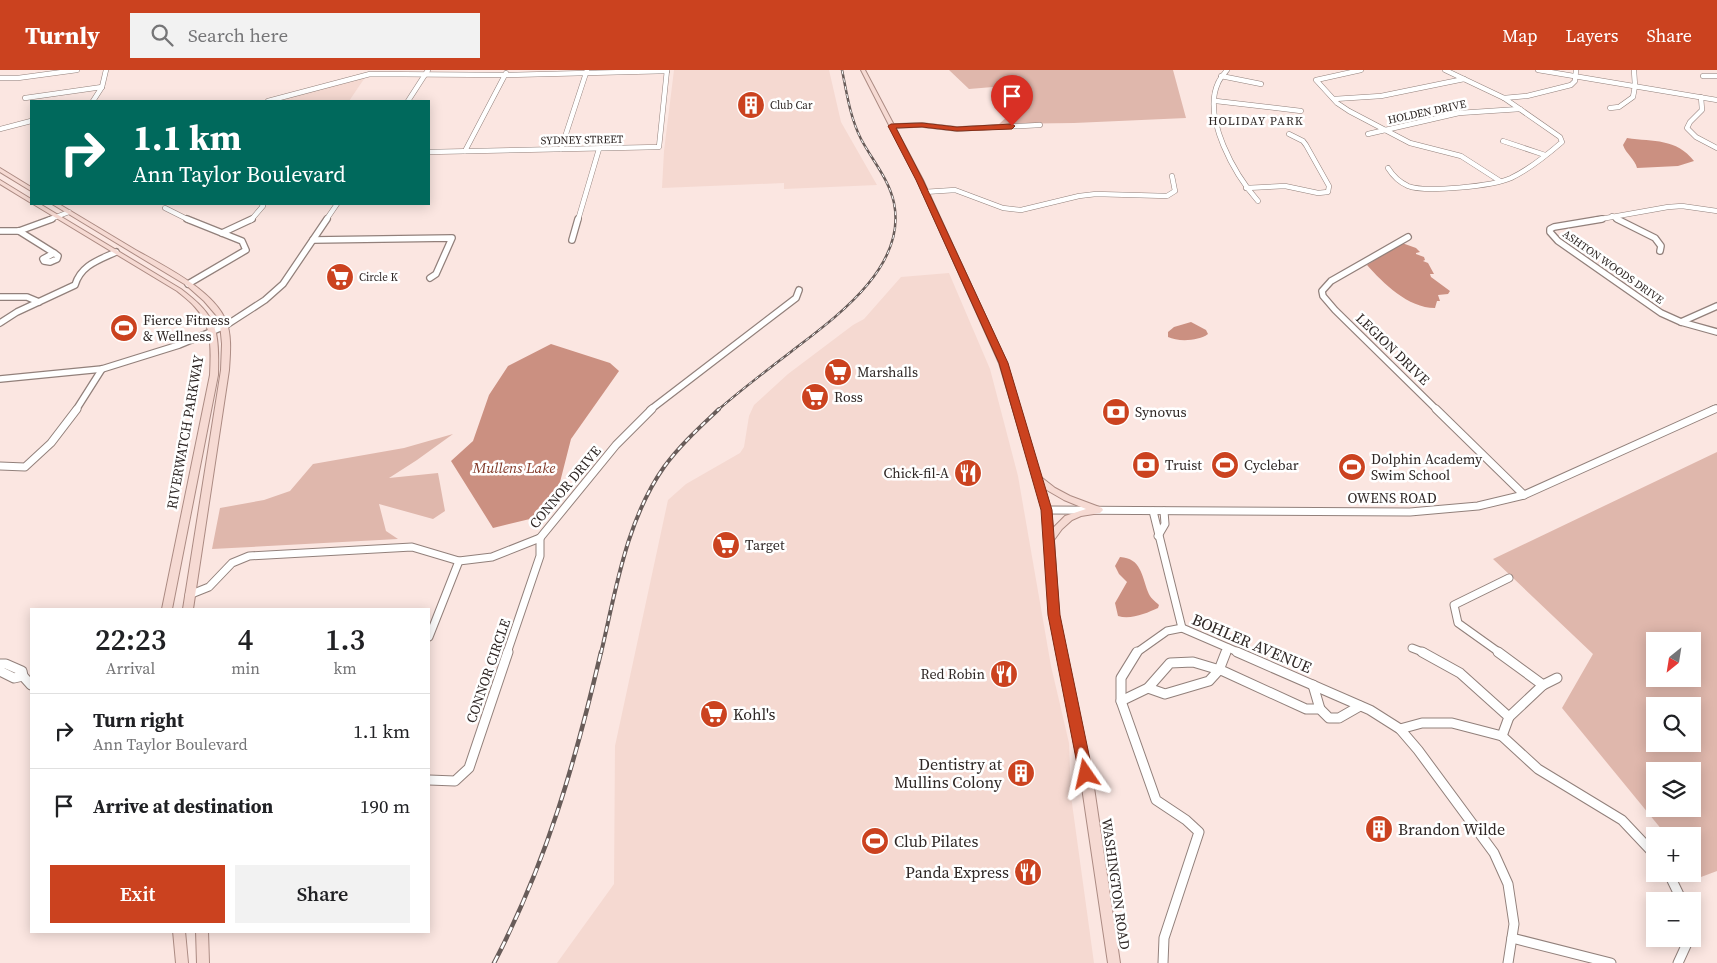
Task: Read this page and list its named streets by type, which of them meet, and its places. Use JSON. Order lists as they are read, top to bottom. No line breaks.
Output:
{"streets":{"main road":["RIVERWATCH PARKWAY","WASHINGTON ROAD"],"street":["HOLDEN DRIVE","SYDNEY STREET","ASHTON WOODS DRIVE","LEGION DRIVE","CONNOR DRIVE","OWENS ROAD","BOHLER AVENUE","CONNOR CIRCLE"]},"crossings":[["LEGION DRIVE","OWENS ROAD"],["RIVERWATCH PARKWAY","CONNOR DRIVE"],["CONNOR DRIVE","CONNOR CIRCLE"],["OWENS ROAD","WASHINGTON ROAD"]],"districts":["HOLIDAY PARK"],"water":["Mullens Lake"],"places":{"building":["Club Car","Dentistry at Mullins Colony","Brandon Wilde"],"supermarket":["Circle K","Marshalls","Ross","Target","Kohl's"],"sports":["Fierce Fitness & Wellness","Cyclebar","Dolphin Academy Swim School","Club Pilates"],"bank":["Synovus","Truist"],"restaurant":["Chick-fil-A","Red Robin","Panda Express"]},"north":"bottom left","page":{"header":"Turnly","search":"Search here","nav":["Map","Layers","Share"],"turn":["1.1 km","Ann Taylor Boulevard"],"eta":["22:23","Arrival","4","min","1.3","km"],"map_buttons":["+","−"],"list":[{"name":"Turn right","note":"Ann Taylor Boulevard","value":"1.1 km"},{"name":"Arrive at destination","value":"190 m"}],"buttons":["Exit","Share"]}}
